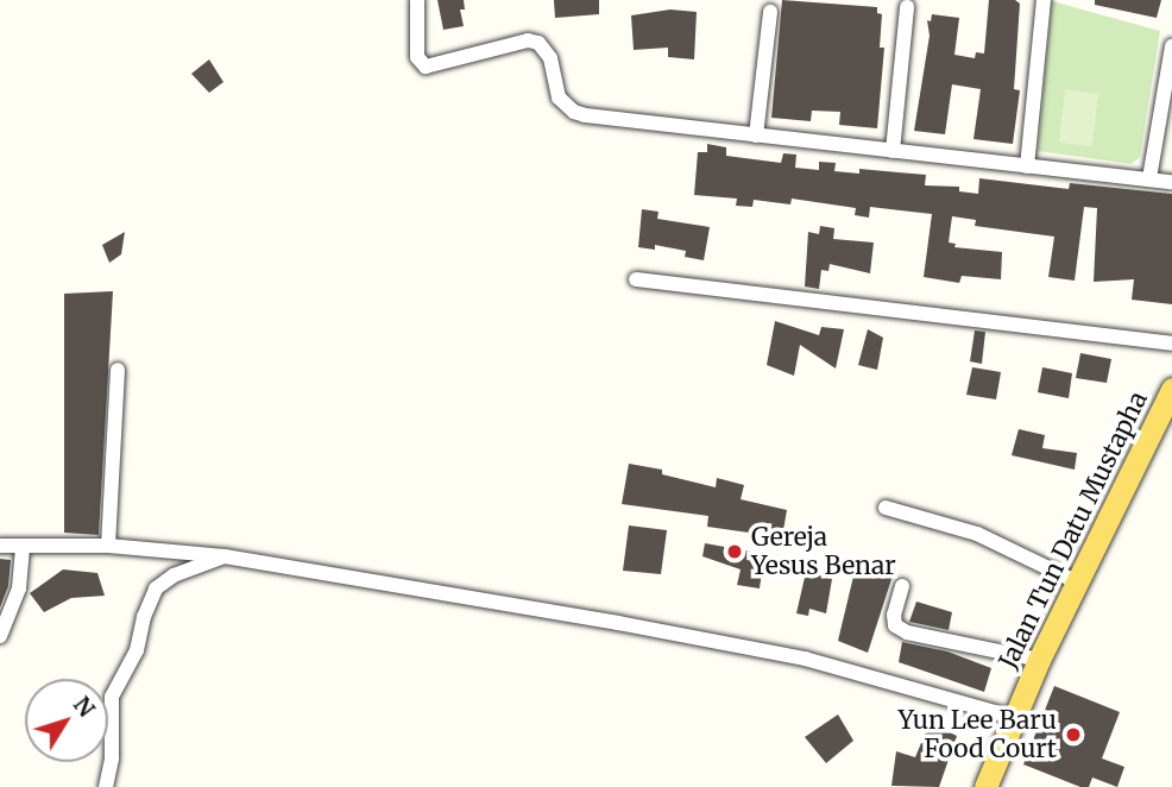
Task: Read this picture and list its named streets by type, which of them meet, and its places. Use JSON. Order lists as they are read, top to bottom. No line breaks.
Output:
{"streets":{"main road":["Jalan Tun Datu Mustapha"]},"places":["Gereja Yesus Benar","Yun Lee Baru Food Court"],"north":"top right"}
